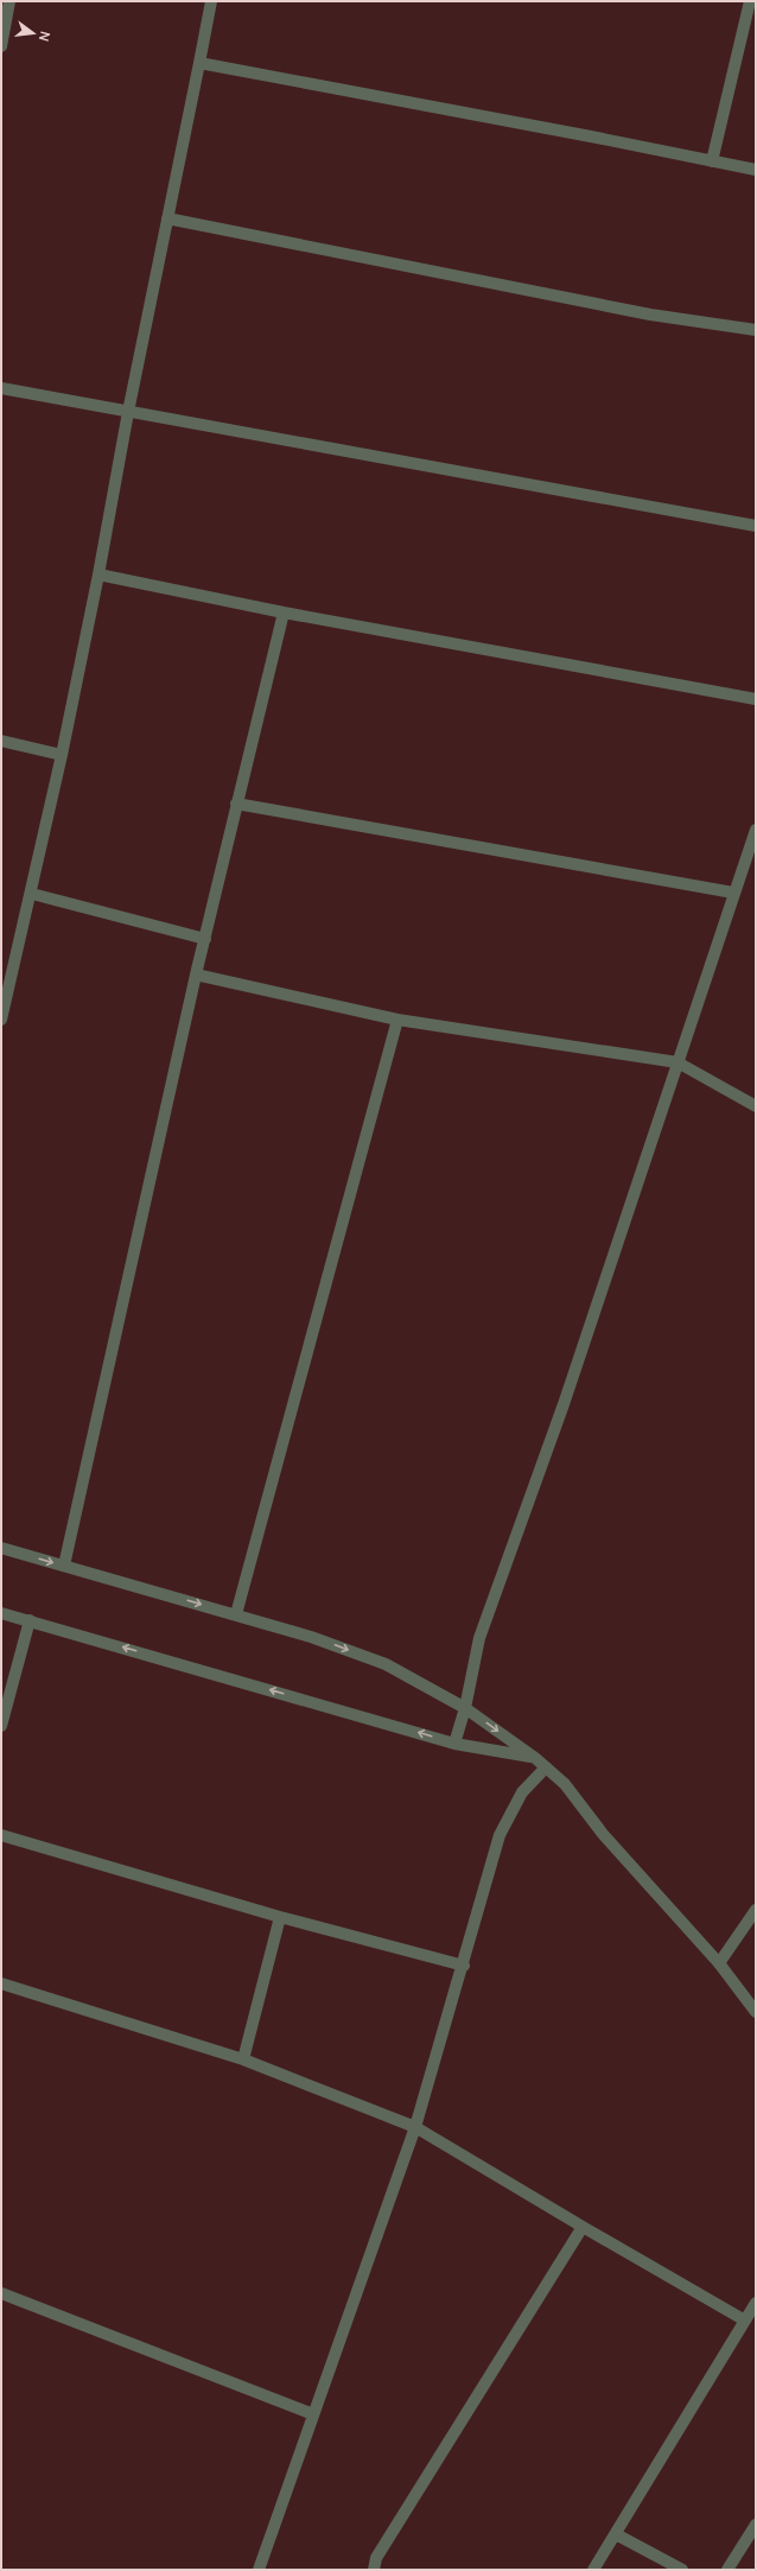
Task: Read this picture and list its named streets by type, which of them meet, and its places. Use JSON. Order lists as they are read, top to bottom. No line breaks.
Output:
{"north":"right"}
